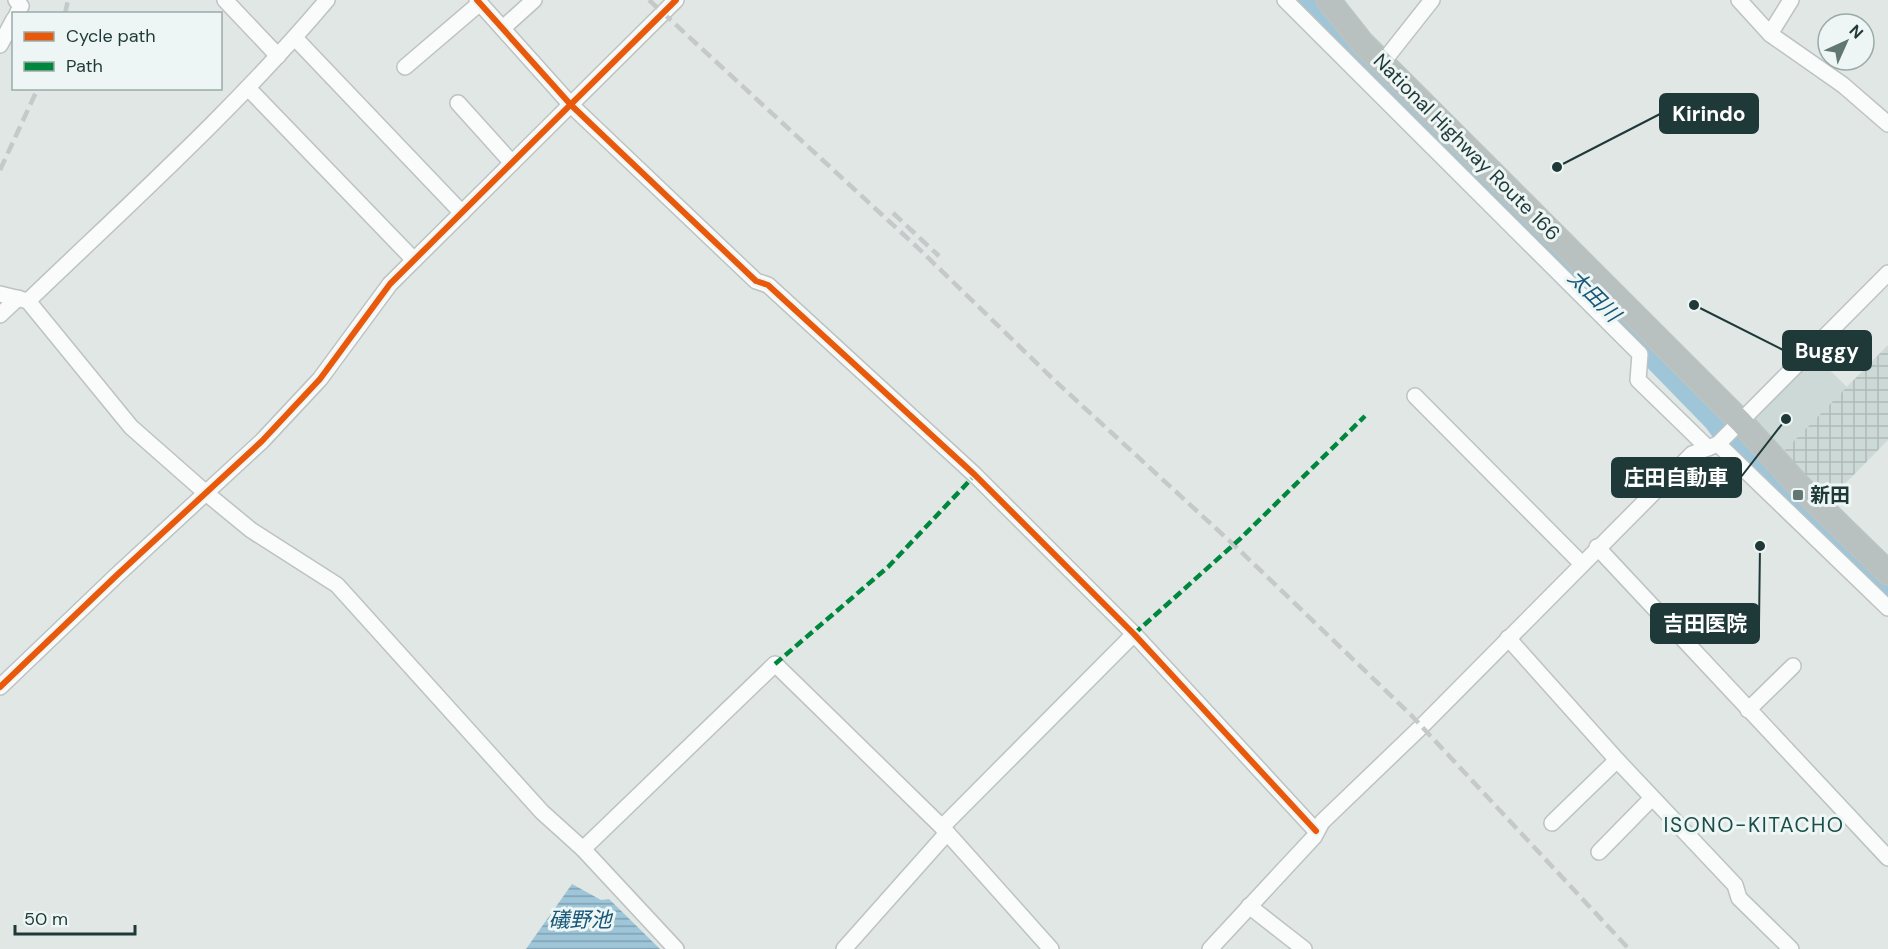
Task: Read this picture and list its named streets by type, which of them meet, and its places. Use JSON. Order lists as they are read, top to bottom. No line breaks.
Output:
{"streets":{"highway":["National Highway Route 166"]},"districts":["ISONO-KITACHO"],"water":["太田川","礒野池"],"places":{"other":["Kirindo","Buggy","庄田自動車","吉田医院"],"transit":["新田"]},"legend":["Cycle path","Path"],"scale_bar":"50 m","north":"top right"}
